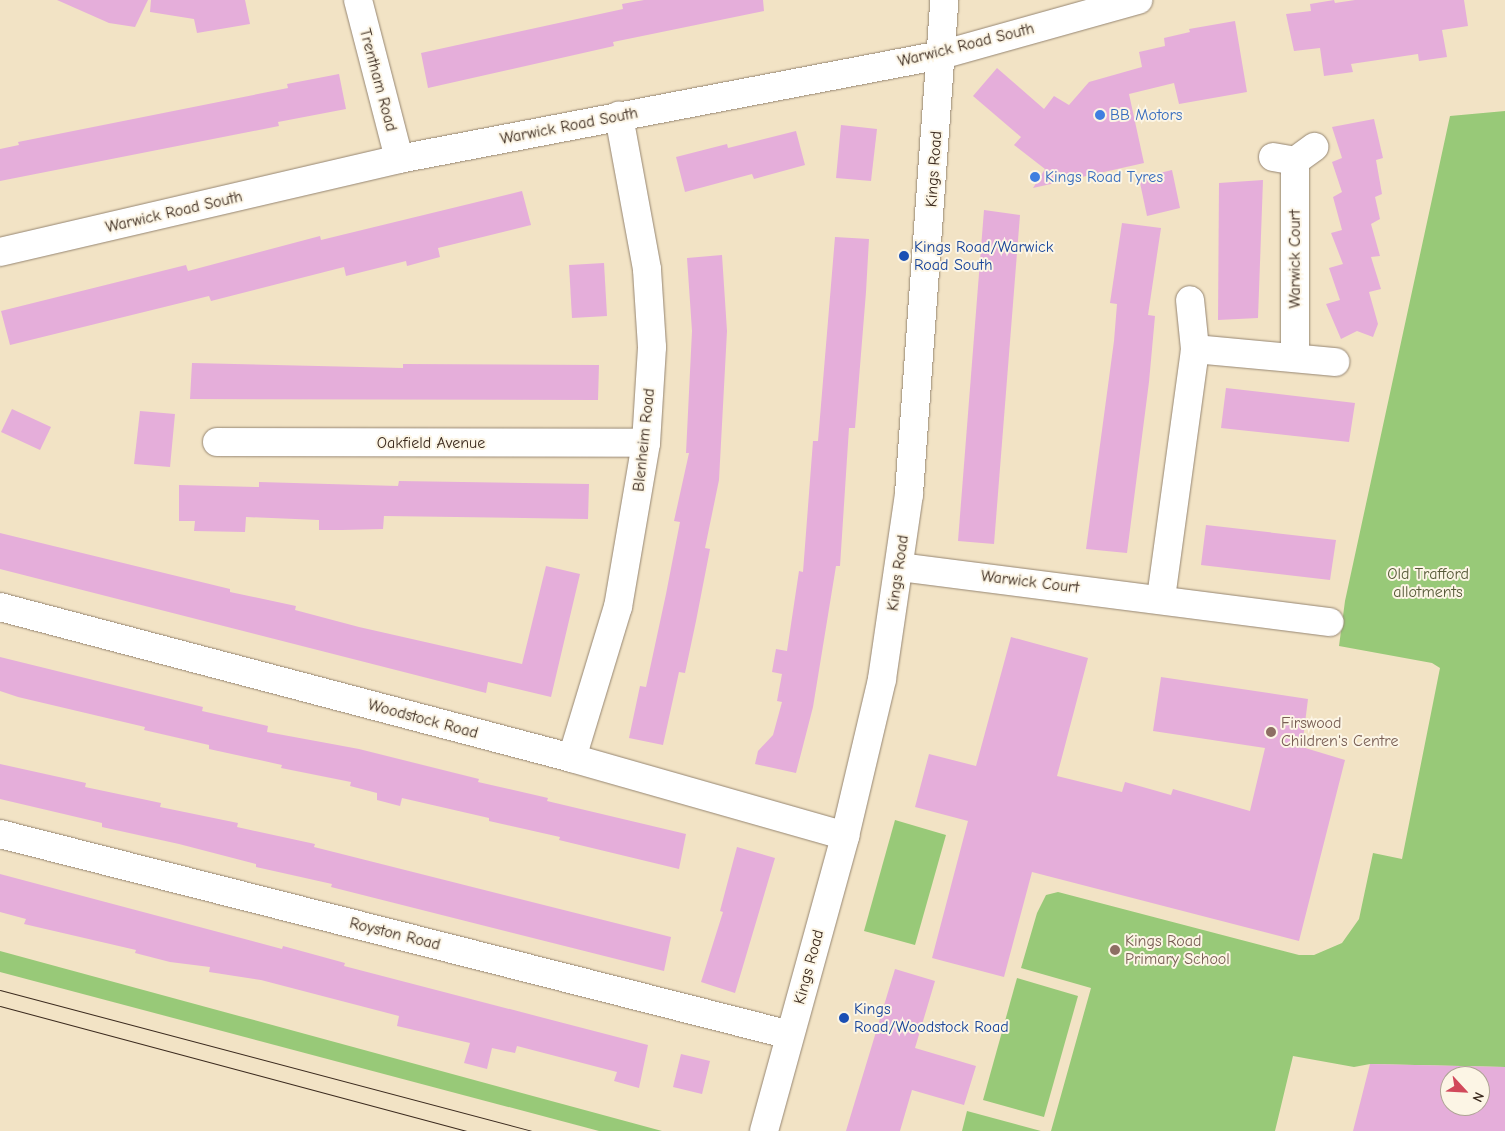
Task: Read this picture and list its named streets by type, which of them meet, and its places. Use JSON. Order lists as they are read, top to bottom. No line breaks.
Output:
{"streets":{"street":["Warwick Road South","Trentham Road","Kings Road","Warwick Court","Blenheim Road","Oakfield Avenue","Woodstock Road","Royston Road"]},"crossings":[["Warwick Road South","Trentham Road"],["Warwick Road South","Kings Road"],["Warwick Road South","Blenheim Road"],["Kings Road","Warwick Court"],["Kings Road","Woodstock Road"],["Kings Road","Royston Road"],["Blenheim Road","Oakfield Avenue"],["Blenheim Road","Woodstock Road"]],"parks":["Old Trafford allotments"],"places":["BB Motors","Kings Road Tyres","Kings Road/Warwick Road South","Firswood Children's Centre","Kings Road Primary School","Kings Road/Woodstock Road"],"north":"bottom right"}
